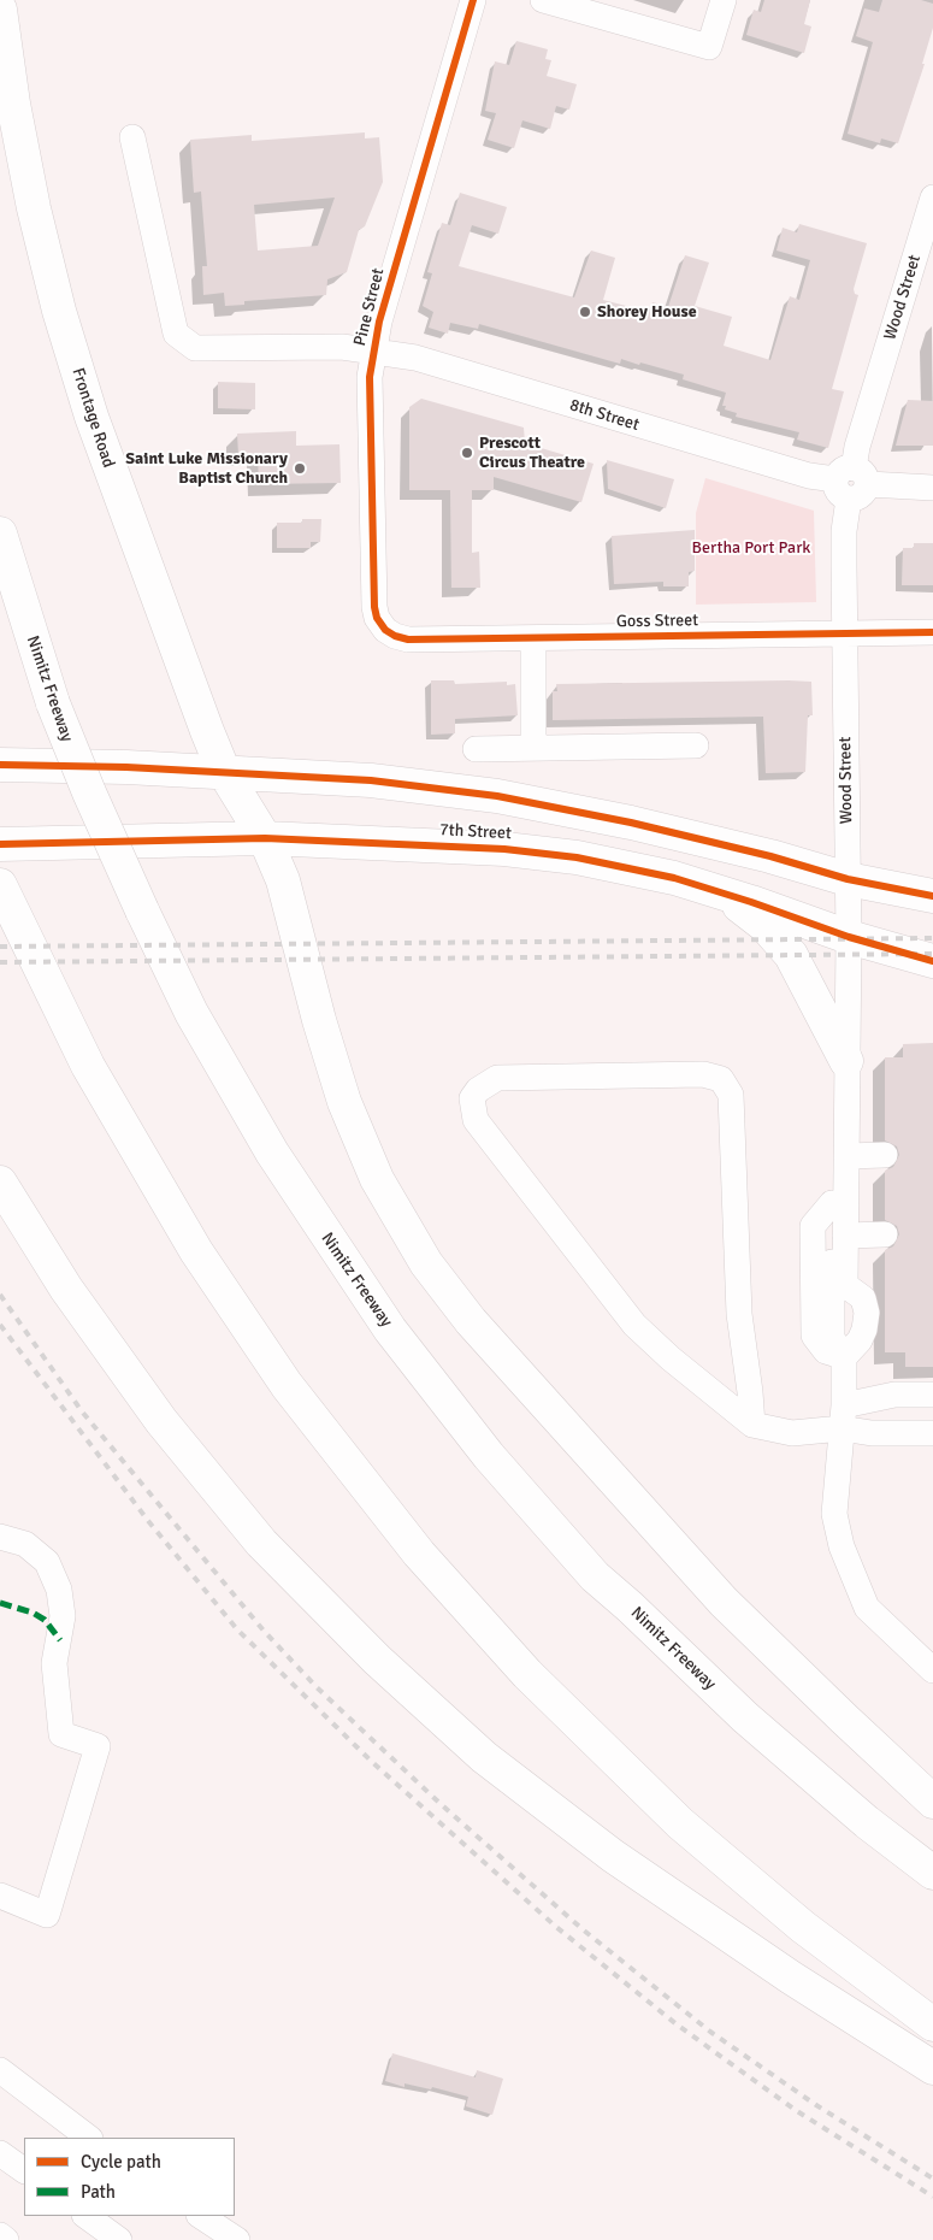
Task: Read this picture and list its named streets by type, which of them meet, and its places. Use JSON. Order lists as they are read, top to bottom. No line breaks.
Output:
{"streets":{"main road":["Frontage Road","Nimitz Freeway","7th Street"],"street":["Wood Street","Pine Street","8th Street","Goss Street"]},"crossings":[["Wood Street","8th Street"],["Wood Street","Goss Street"],["Wood Street","7th Street"],["Pine Street","8th Street"],["Pine Street","Goss Street"],["Frontage Road","7th Street"]],"parks":["Bertha Port Park"],"places":["Shorey House","Prescott Circus Theatre","Saint Luke Missionary Baptist Church"],"legend":["Cycle path","Path"]}
